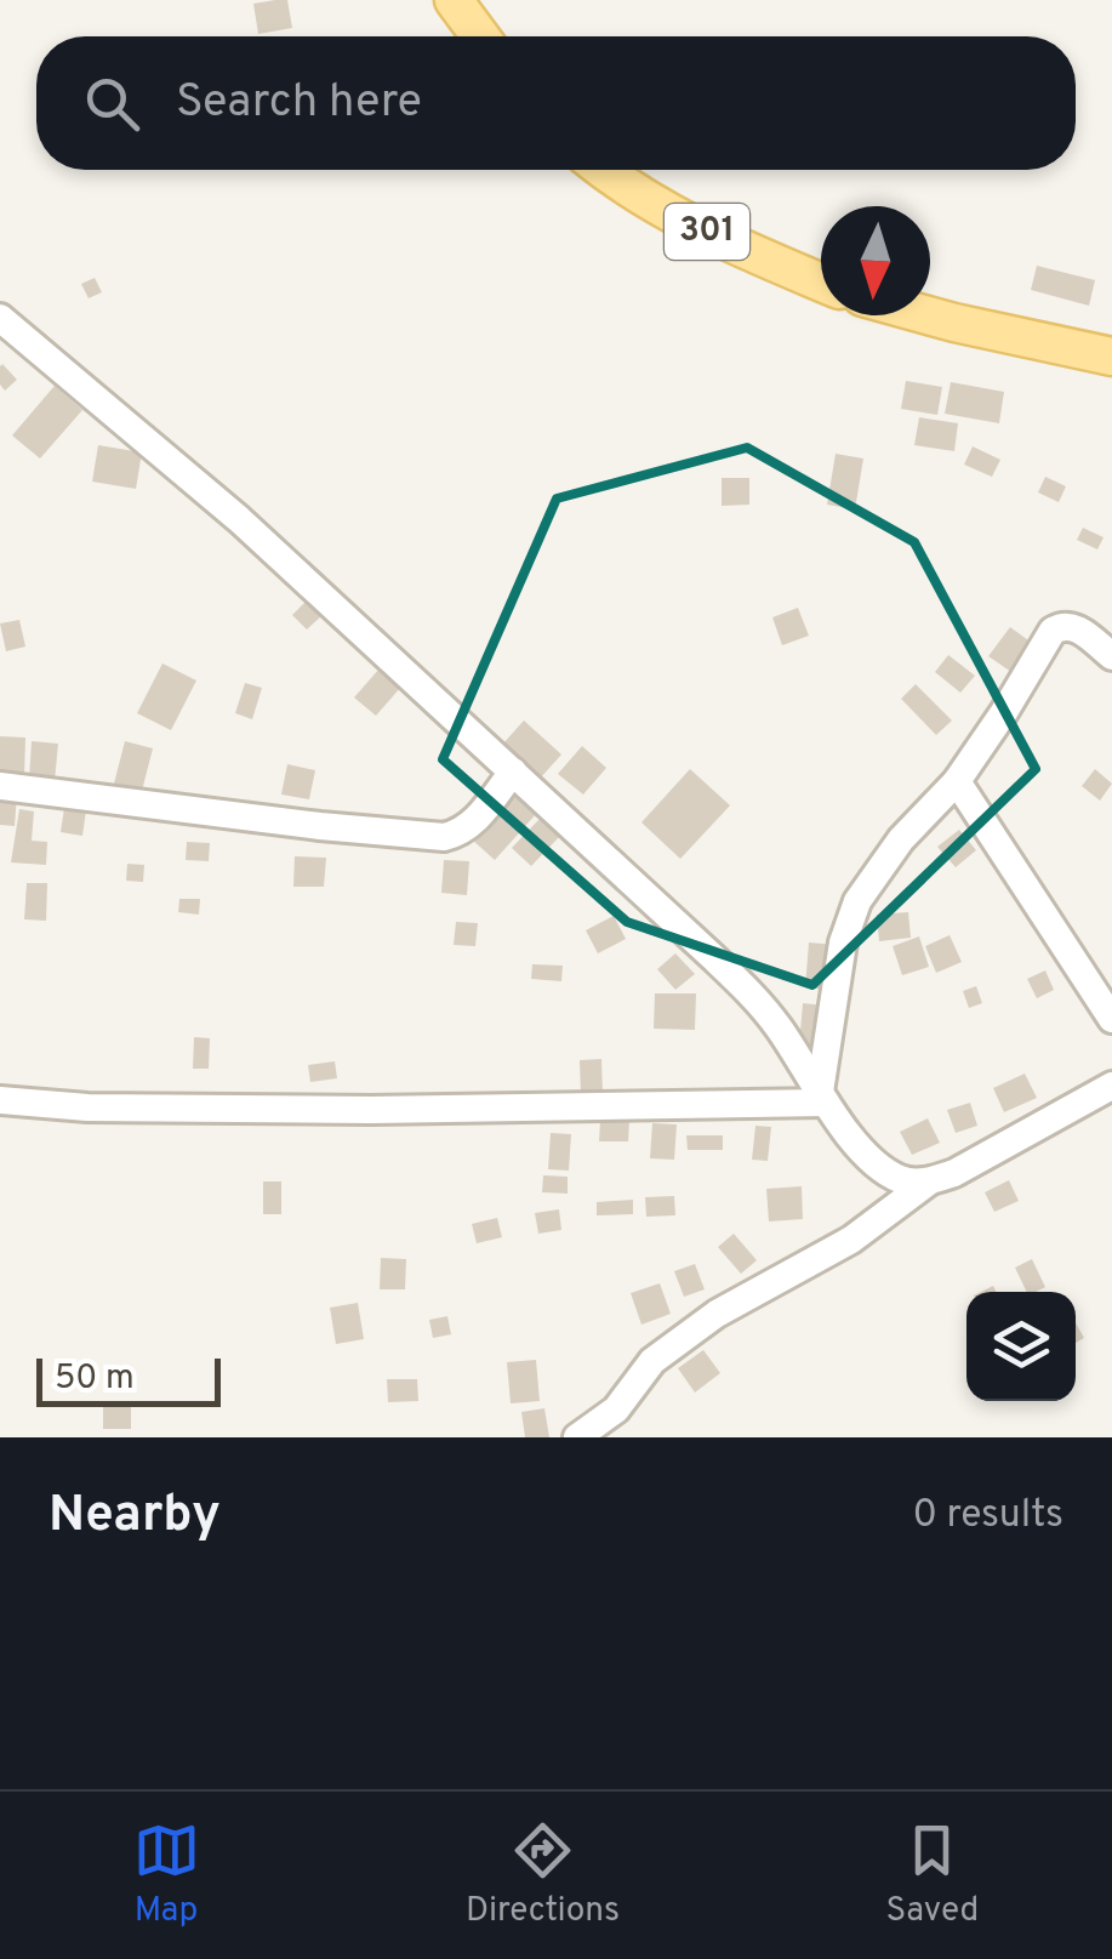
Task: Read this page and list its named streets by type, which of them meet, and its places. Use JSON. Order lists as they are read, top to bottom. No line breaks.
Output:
{"streets":{"main road":["301"]},"scale_bar":"50 m","north":"bottom","page":{"search":"Search here","scale":"50 m","heading":["Nearby","0 results"],"nav":["Map","Directions","Saved"]}}
